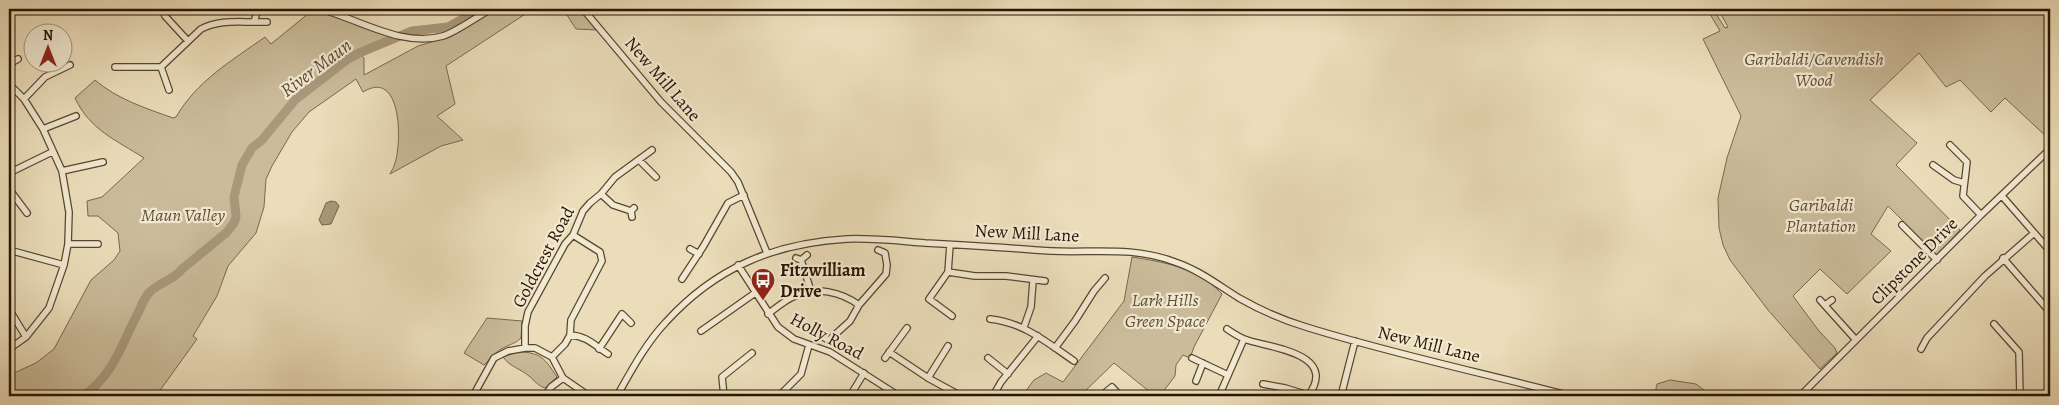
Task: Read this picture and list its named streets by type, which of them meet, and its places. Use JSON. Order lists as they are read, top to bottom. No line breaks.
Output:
{"streets":{"street":["New Mill Lane","Goldcrest Road","Clipstone Drive","Holly Road"]},"water":["River Maun"],"parks":["Garibaldi/Cavendish Wood","Garibaldi Plantation","Maun Valley","Lark Hills Green Space"],"places":{"bus stop":["Fitzwilliam Drive"]},"north":"top"}
